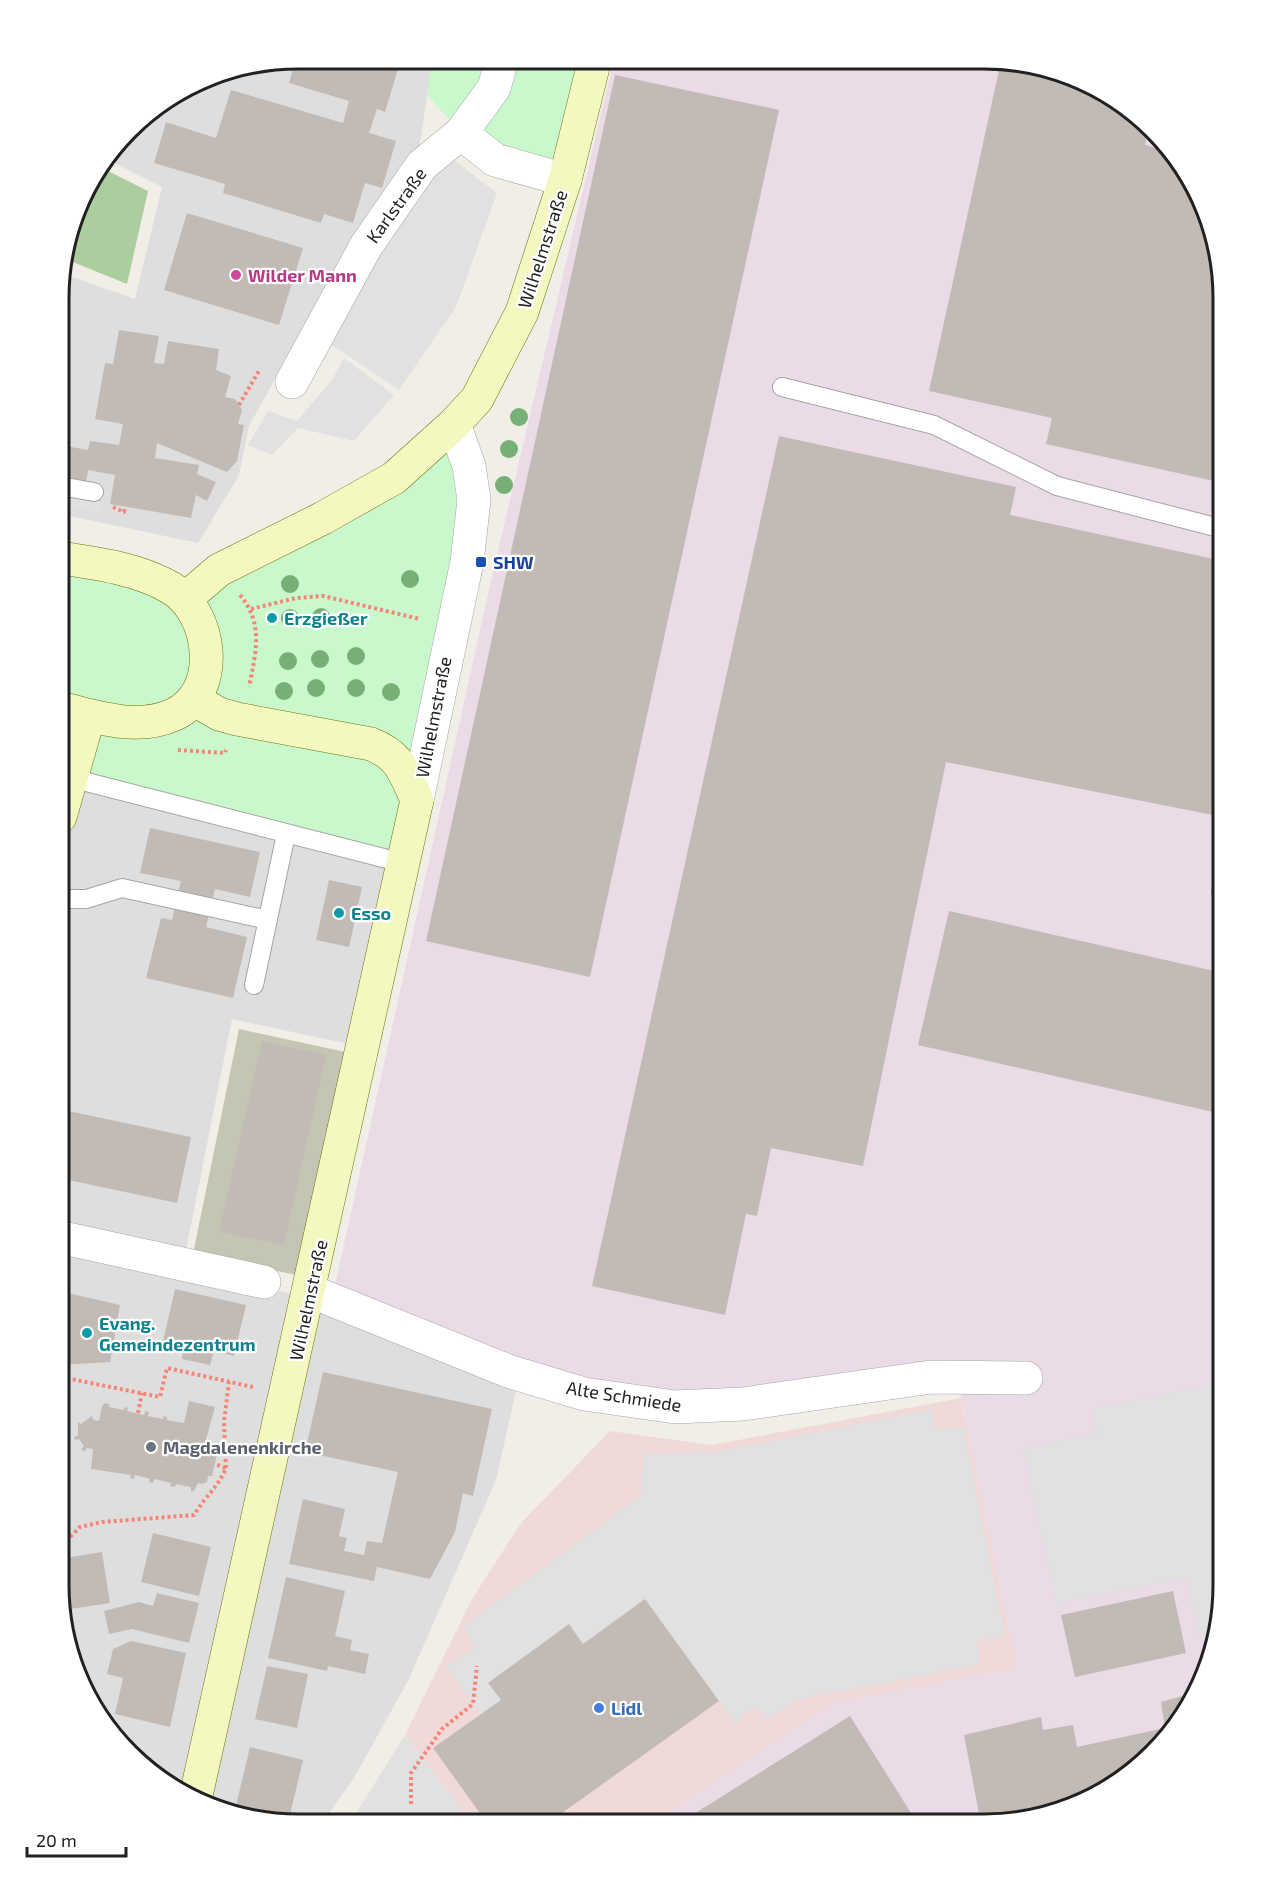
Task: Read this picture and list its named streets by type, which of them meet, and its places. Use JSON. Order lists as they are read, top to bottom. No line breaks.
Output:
{"streets":{"street":["Karlstraße","Wilhelmstraße","Alte Schmiede"]},"crossings":[["Wilhelmstraße","Alte Schmiede"]],"places":{"other":["Wilder Mann","Erzgießer","Esso","Evang. Gemeindezentrum","Magdalenenkirche","Lidl"],"transit":["SHW"]},"scale_bar":"20 m"}
